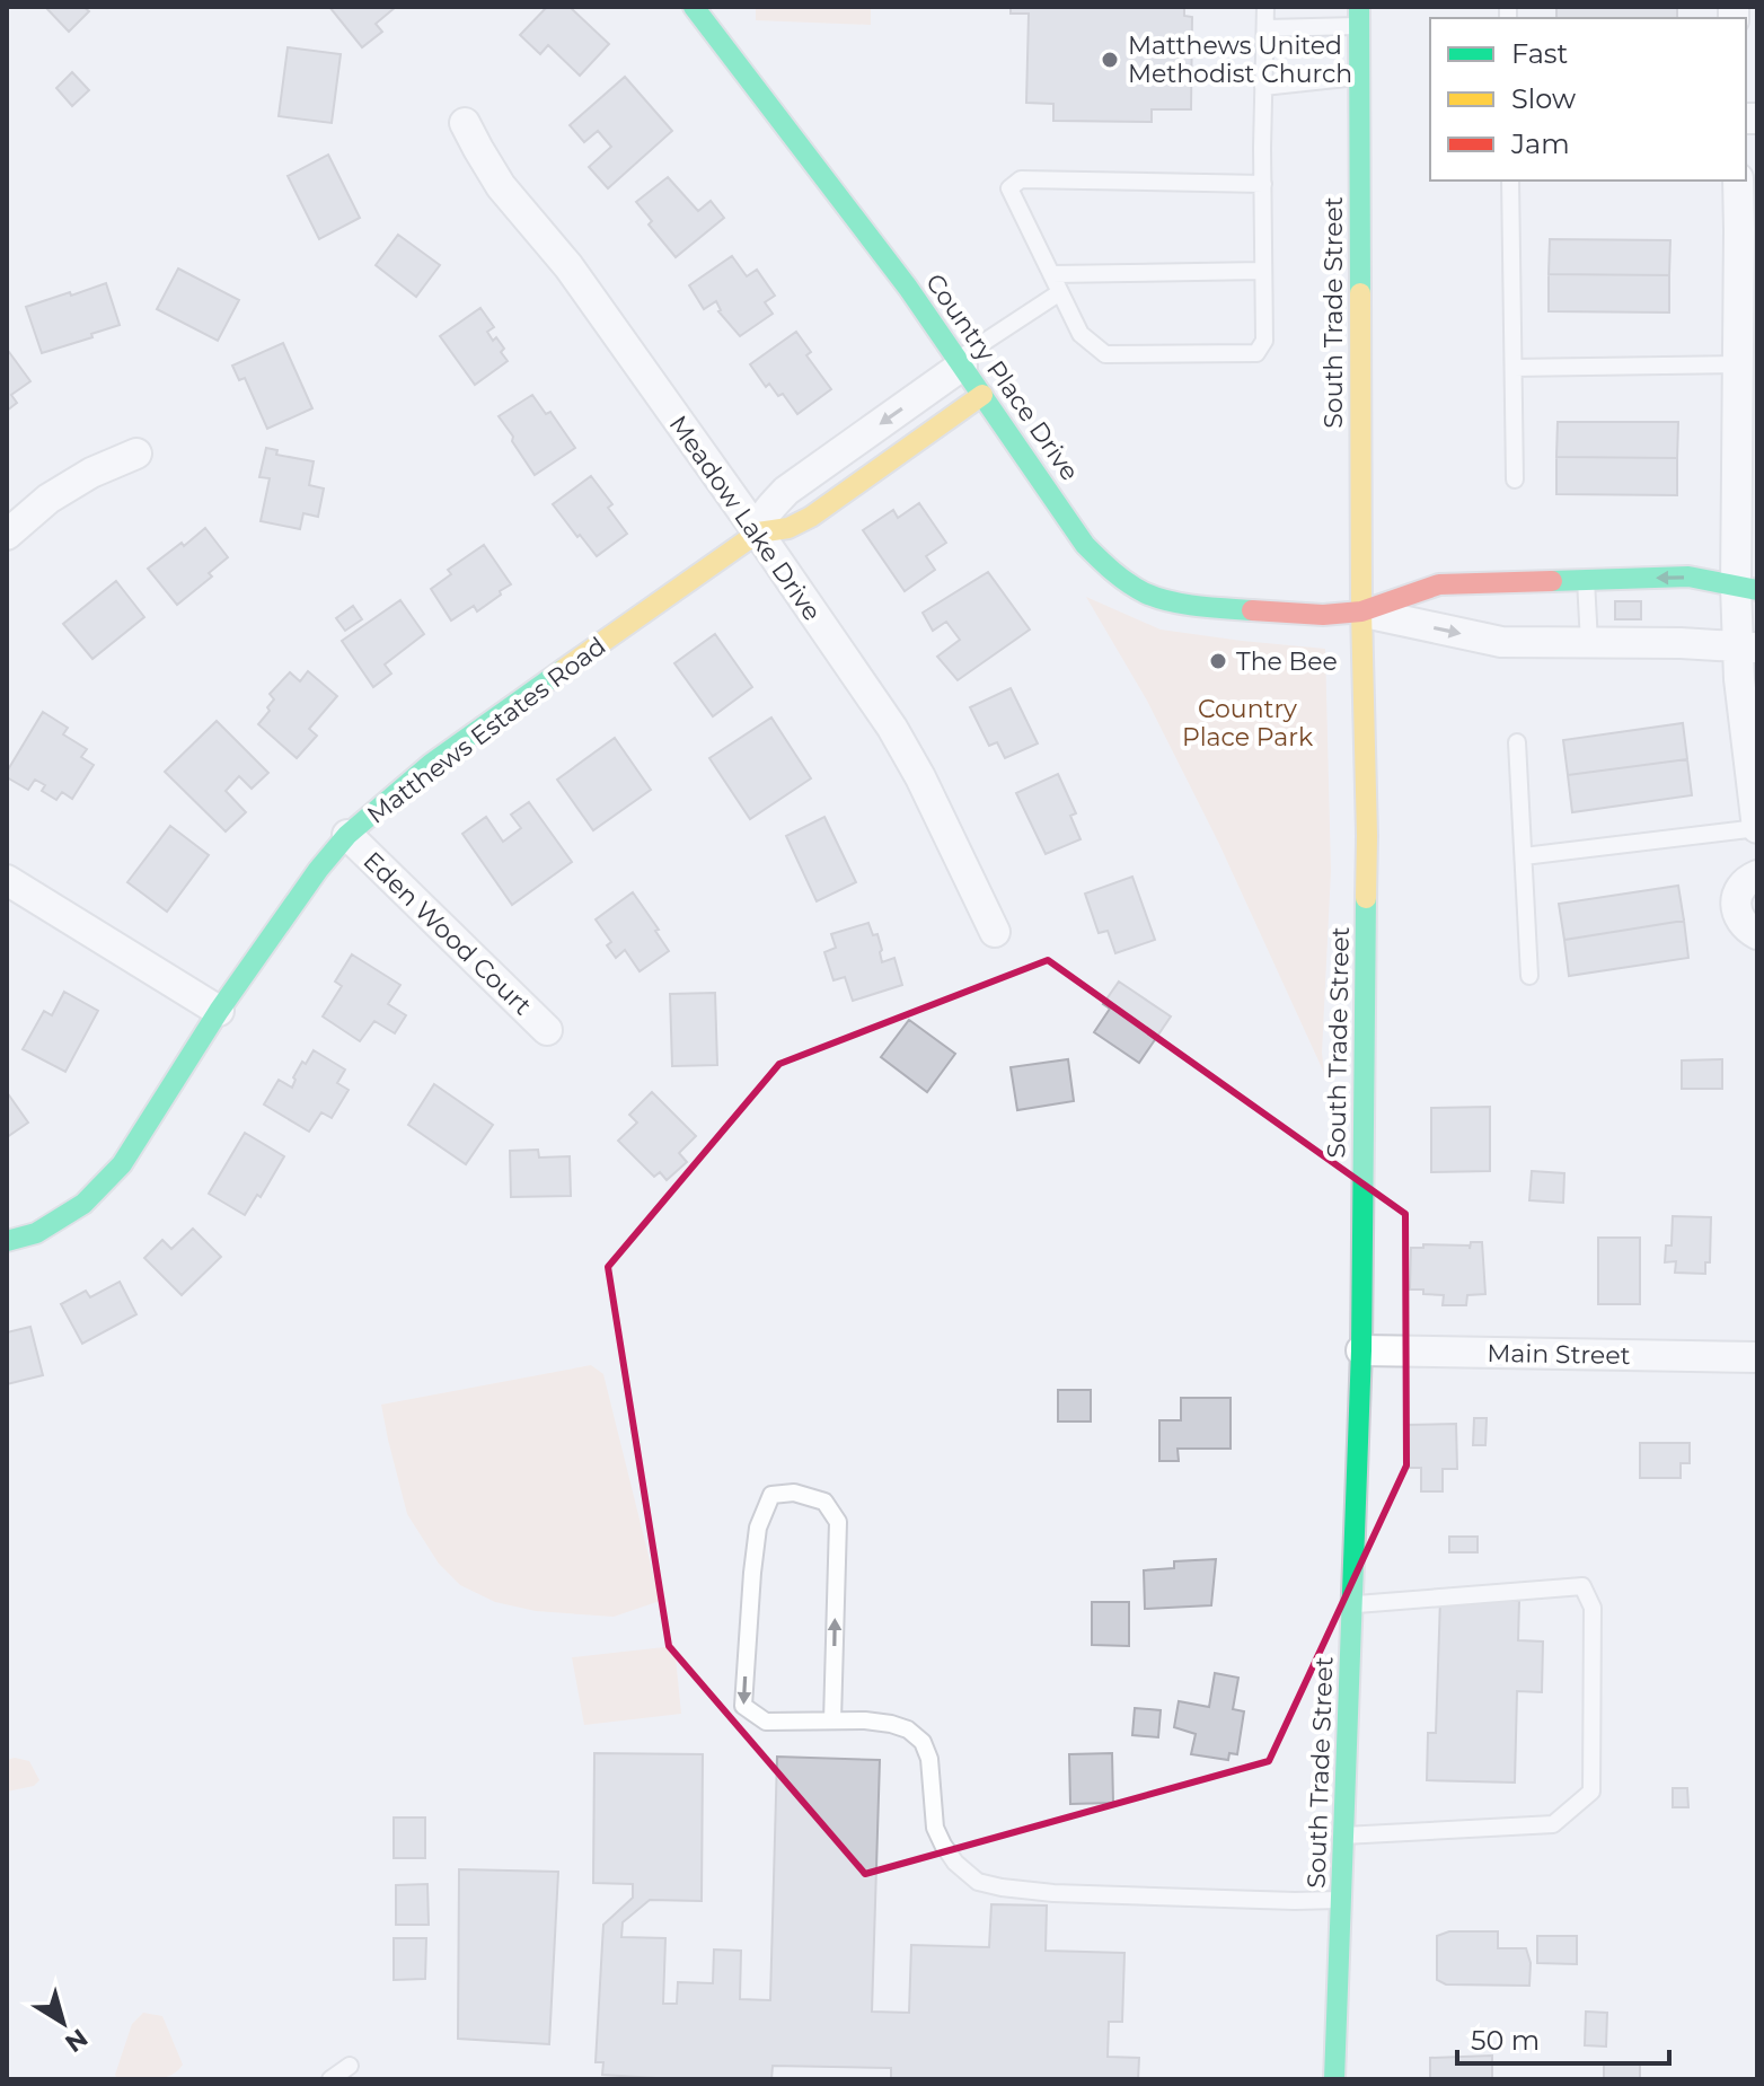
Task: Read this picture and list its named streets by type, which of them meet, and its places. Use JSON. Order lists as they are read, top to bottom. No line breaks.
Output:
{"streets":{"street":["South Trade Street","Country Place Drive","Meadow Lake Drive","Matthews Estates Road","Eden Wood Court","Main Street"]},"crossings":[["South Trade Street","Country Place Drive"],["South Trade Street","Main Street"],["Country Place Drive","Matthews Estates Road"],["Meadow Lake Drive","Matthews Estates Road"],["Matthews Estates Road","Eden Wood Court"]],"parks":["Country Place Park"],"places":["Matthews United Methodist Church","The Bee"],"legend":["Fast","Slow","Jam"],"scale_bar":"50 m","north":"bottom right"}
